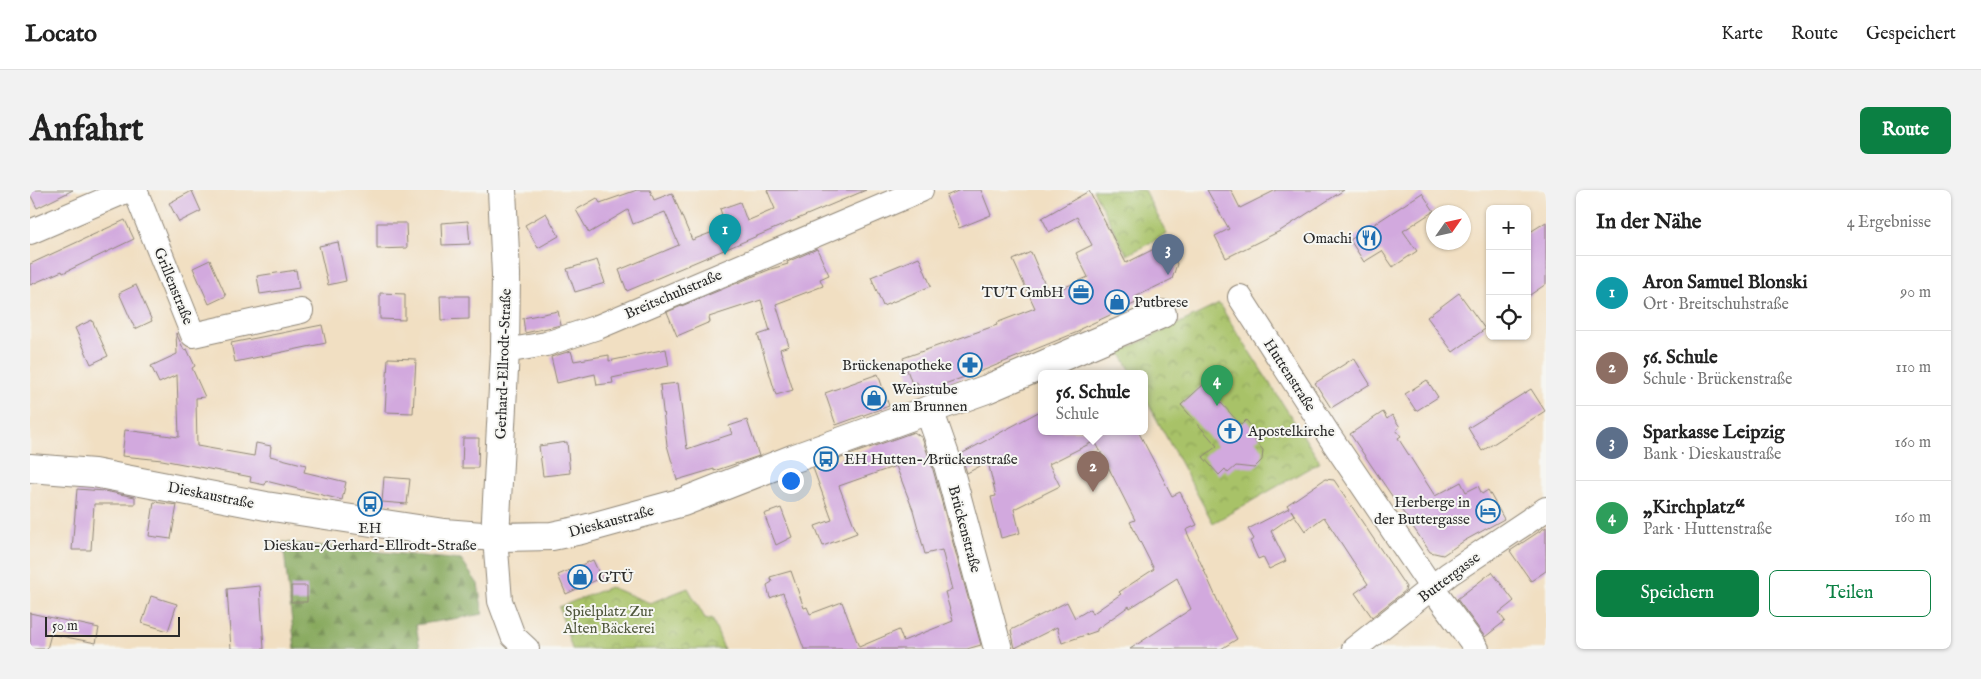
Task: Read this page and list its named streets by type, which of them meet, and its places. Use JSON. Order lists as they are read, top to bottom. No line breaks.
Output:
{"streets":{"main road":["Gerhard-Ellrodt-Straße","Dieskaustraße","Brückenstraße"],"street":["Grillenstraße","Breitschuhstraße","Huttenstraße","Buttergasse"]},"crossings":[["Breitschuhstraße","Gerhard-Ellrodt-Straße"],["Gerhard-Ellrodt-Straße","Dieskaustraße"],["Huttenstraße","Buttergasse"],["Dieskaustraße","Brückenstraße"]],"parks":["Spielplatz Zur Alten Bäckerei"],"places":{"restaurant":["Omachi"],"office":["TUT GmbH"],"shop":["Putbrese","Weinstube am Brunnen","GTÜ"],"pharmacy":["Brückenapotheke"],"church":["Apostelkirche"],"bus stop":["EH Hutten-/Brückenstraße","EH Dieskau-/Gerhard-Ellrodt-Straße"],"hotel":["Herberge in der Buttergasse"]},"scale_bar":"50 m","north":"top right","page":{"header":"Locato","nav":["Karte","Route","Gespeichert"],"buttons":["Route",["Speichern","Teilen"]],"title":"Anfahrt","heading":["In der Nähe","4 Ergebnisse"],"map_buttons":["+","−"],"pins":["1","3","4","2"],"list":[{"mark":"1","name":"Aron Samuel Blonski","note":"Ort · Breitschuhstraße","value":"90 m"},{"mark":"2","name":"56. Schule","note":"Schule · Brückenstraße","value":"110 m"},{"mark":"3","name":"Sparkasse Leipzig","note":"Bank · Dieskaustraße","value":"160 m"},{"mark":"4","name":"„Kirchplatz“","note":"Park · Huttenstraße","value":"160 m"}],"popup":["56. Schule","Schule"],"scale":"50 m"}}
